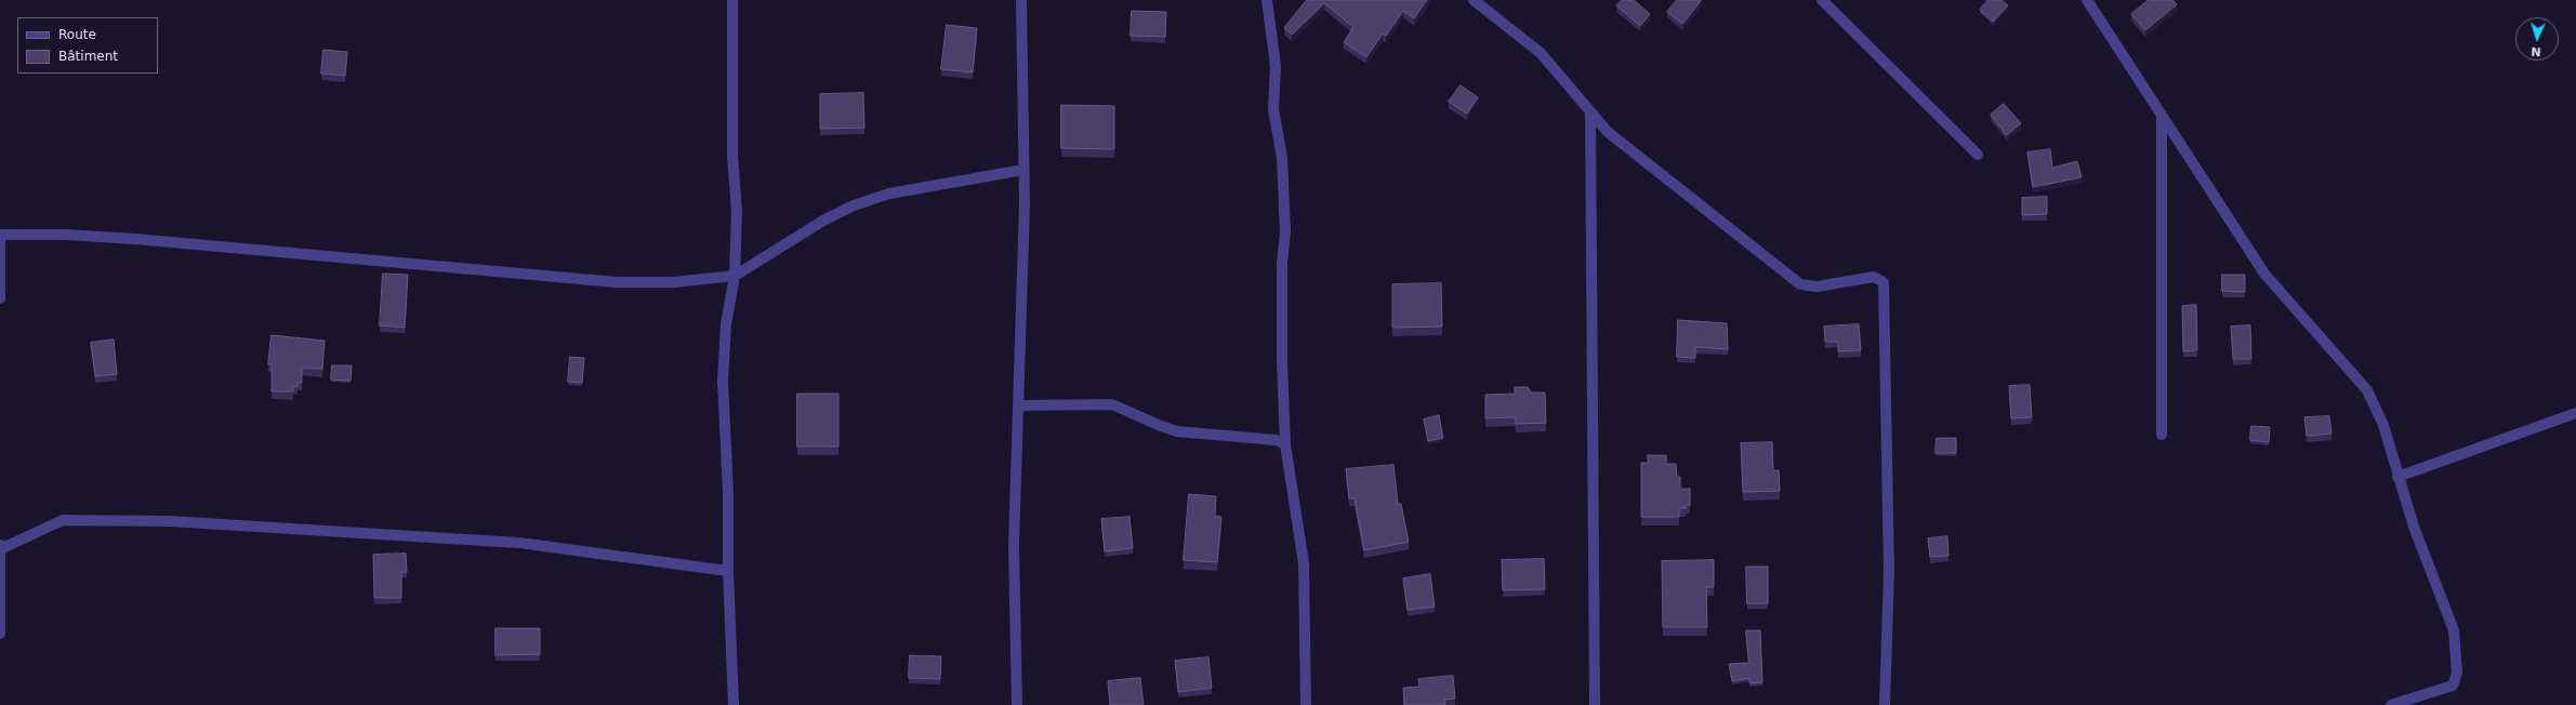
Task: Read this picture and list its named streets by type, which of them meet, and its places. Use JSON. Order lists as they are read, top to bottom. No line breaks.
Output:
{"legend":["Route","Bâtiment"],"north":"bottom"}
